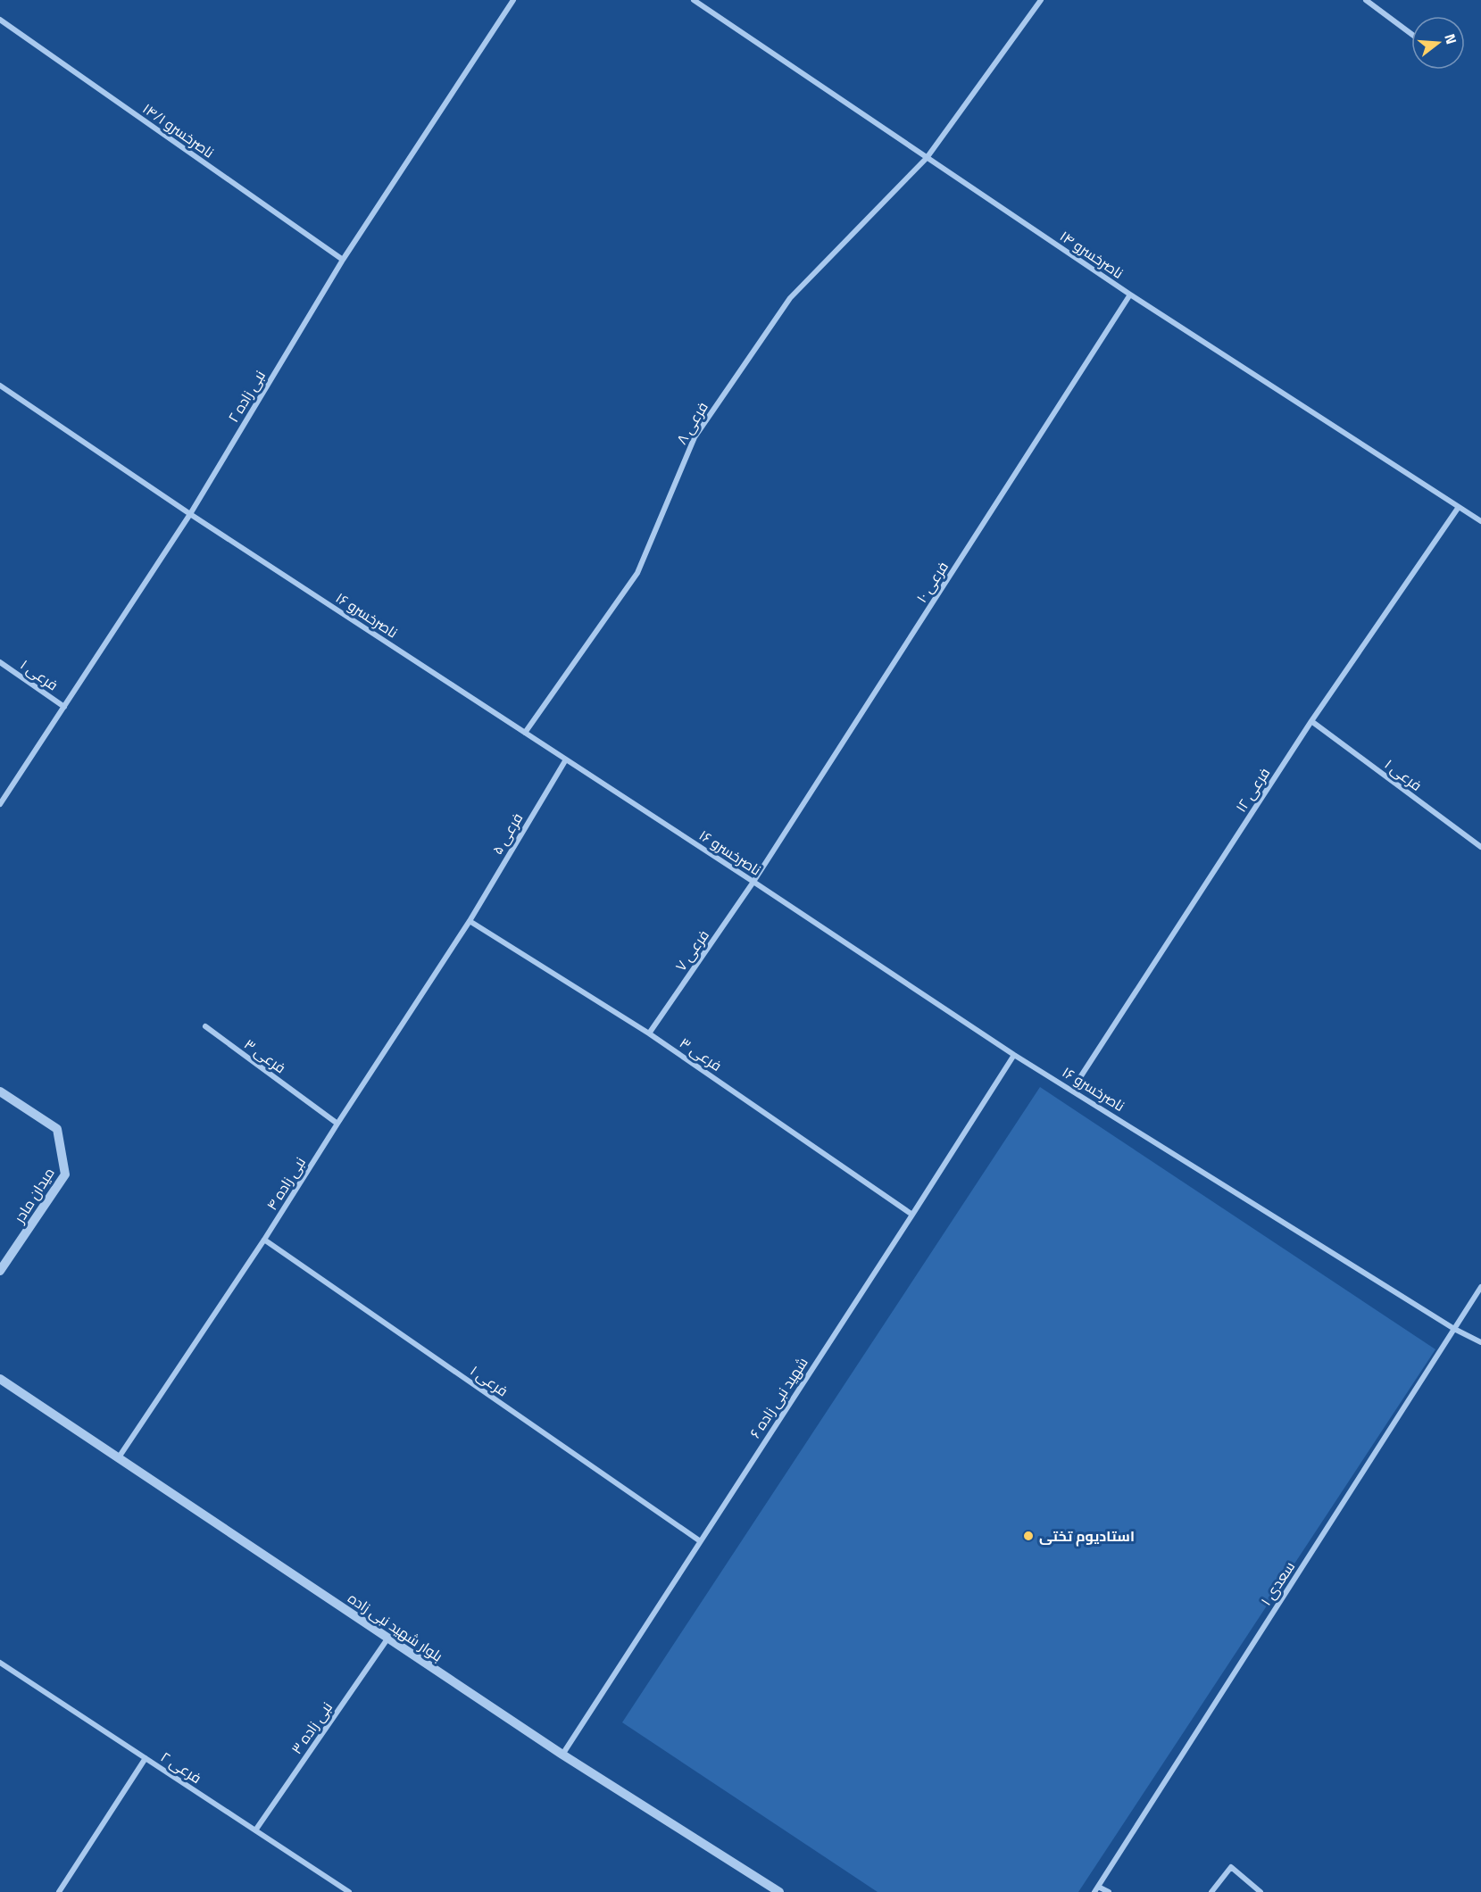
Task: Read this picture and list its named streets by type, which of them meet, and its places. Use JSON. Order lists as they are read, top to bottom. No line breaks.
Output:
{"streets":{"street":["ناصرخسرو ۱۴/۱","ناصرخسرو ۱۴","نبی زاده ۲","فرعی ۸","فرعی ۱۰","ناصرخسرو ۱۶","فرعی ۱","فرعی ۱۲","فرعی ۵","فرعی ۷","فرعی ۳","نبی زاده ۴","میدان مادر","شهید نبی زاده ۶","سعدی ۱","بلوار شهید نبی زاده","نبی زاده ۳","فرعی ۲"]},"crossings":[["ناصرخسرو ۱۴/۱","نبی زاده ۲"],["ناصرخسرو ۱۴","فرعی ۸"],["ناصرخسرو ۱۴","فرعی ۱۰"],["ناصرخسرو ۱۴","فرعی ۱۲"],["نبی زاده ۲","ناصرخسرو ۱۶"],["نبی زاده ۲","فرعی ۱"],["فرعی ۸","ناصرخسرو ۱۶"],["فرعی ۱۰","ناصرخسرو ۱۶"],["فرعی ۱۰","فرعی ۷"],["ناصرخسرو ۱۶","فرعی ۱۲"],["ناصرخسرو ۱۶","فرعی ۵"],["ناصرخسرو ۱۶","فرعی ۷"],["ناصرخسرو ۱۶","شهید نبی زاده ۶"],["ناصرخسرو ۱۶","سعدی ۱"],["فرعی ۱","فرعی ۱۲"],["فرعی ۱","نبی زاده ۴"],["فرعی ۱","شهید نبی زاده ۶"],["فرعی ۵","فرعی ۳"],["فرعی ۵","نبی زاده ۴"],["فرعی ۷","فرعی ۳"],["فرعی ۳","نبی زاده ۴"],["فرعی ۳","شهید نبی زاده ۶"],["نبی زاده ۴","بلوار شهید نبی زاده"],["شهید نبی زاده ۶","بلوار شهید نبی زاده"],["بلوار شهید نبی زاده","نبی زاده ۳"],["نبی زاده ۳","فرعی ۲"]],"places":["استادیوم تختی"],"north":"right"}
